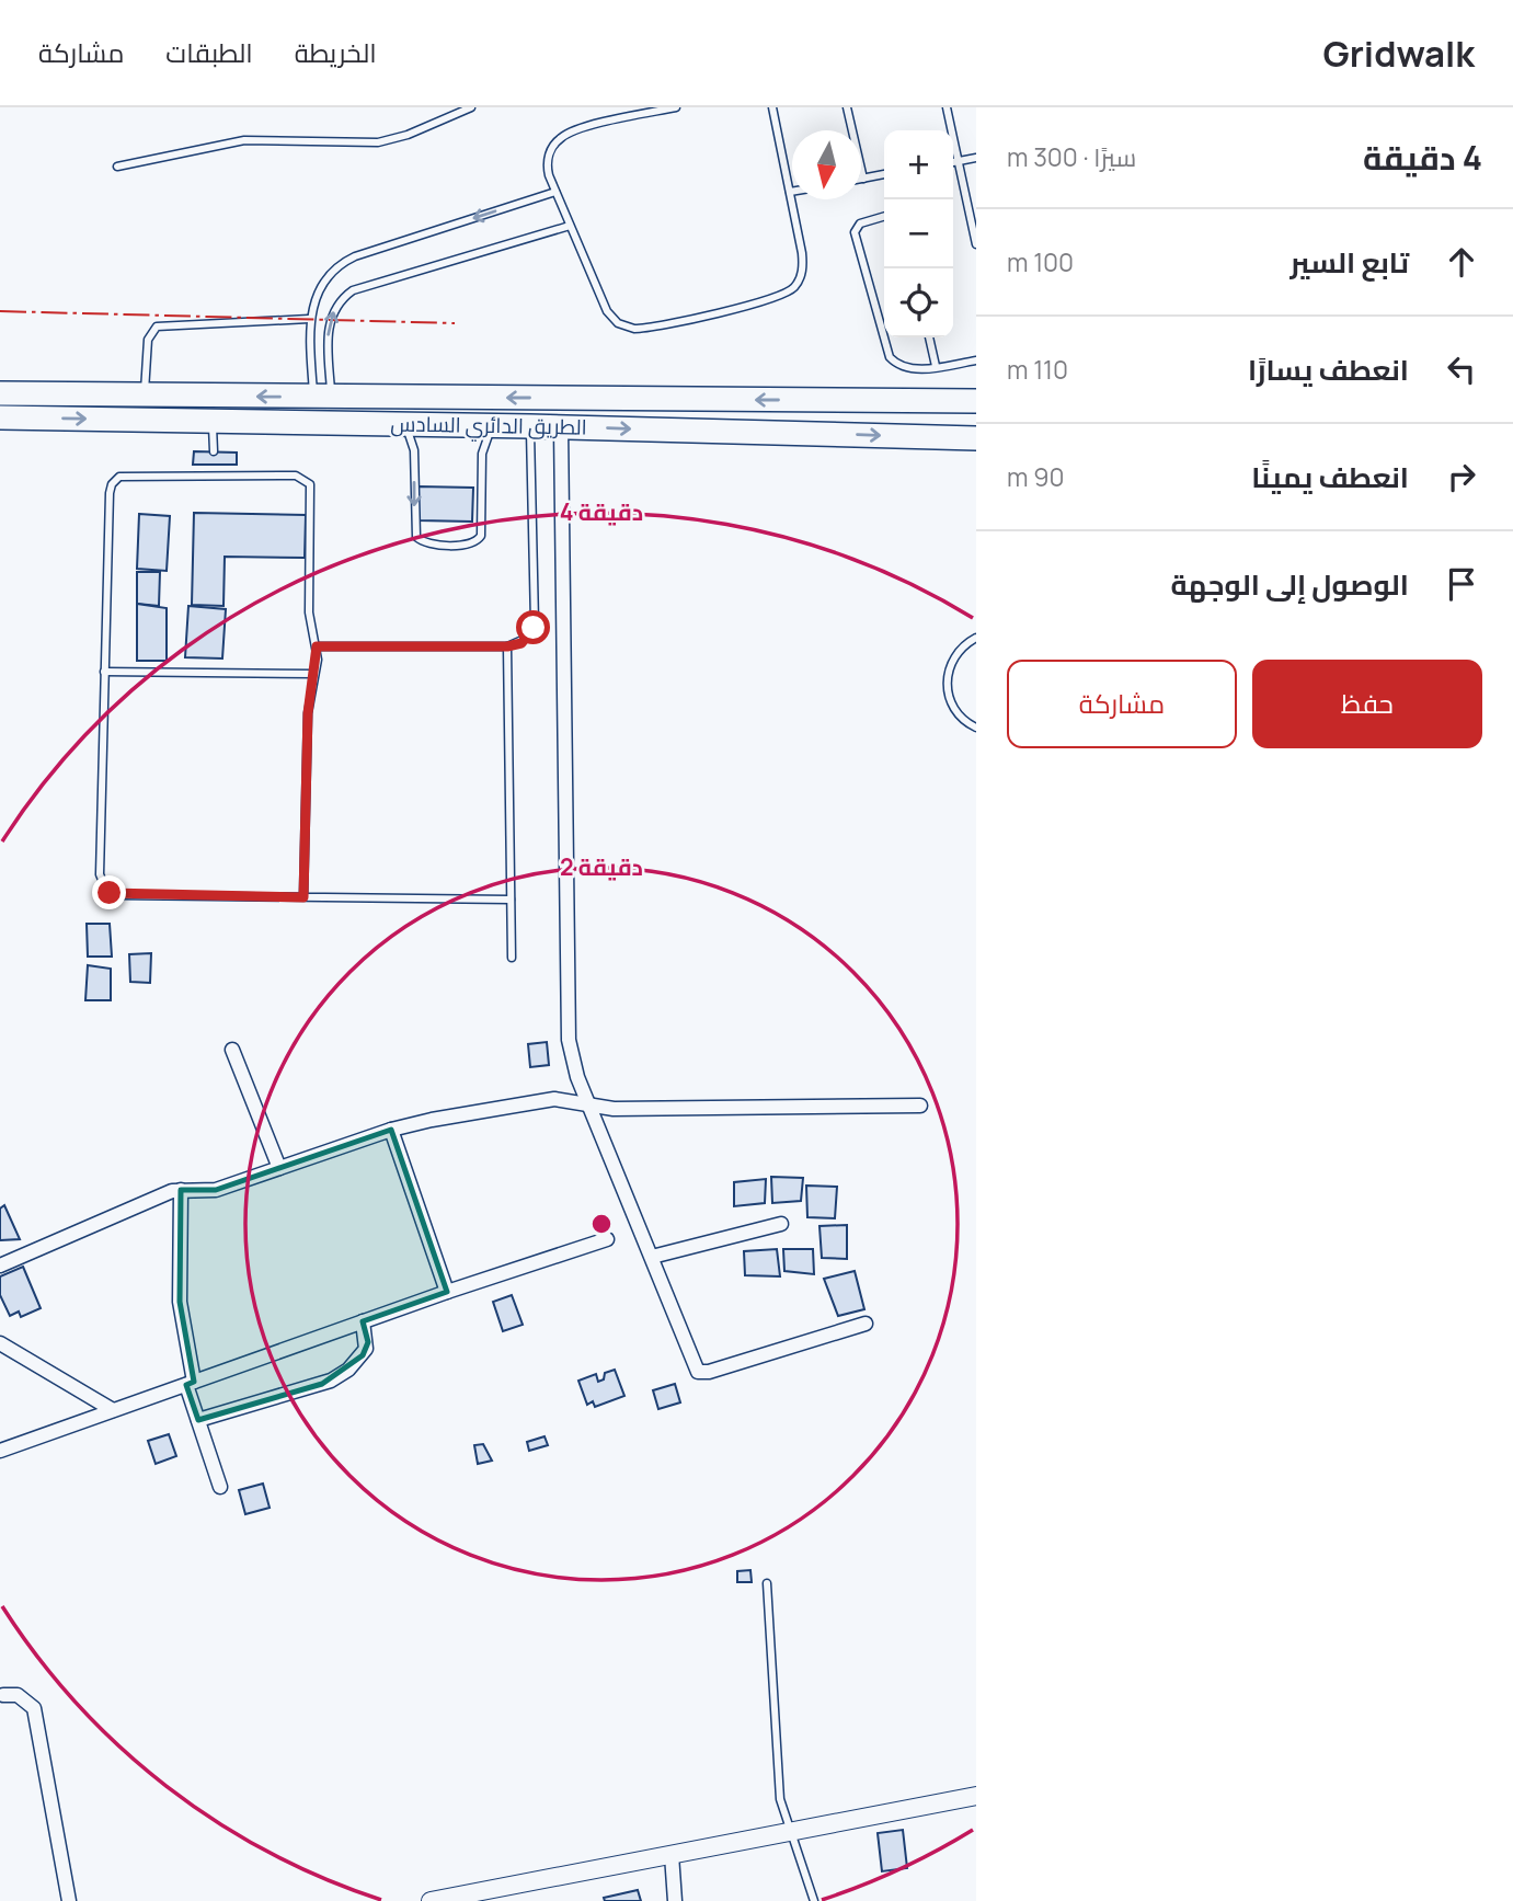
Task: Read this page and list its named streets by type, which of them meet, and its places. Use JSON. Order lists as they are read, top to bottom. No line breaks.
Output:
{"streets":{"highway":["الطريق الدائري السادس"]},"north":"bottom","page":{"header":"Gridwalk","nav":["الخريطة","الطبقات","مشاركة"],"heading":["4 دقيقة","سيرًا · 300 m"],"map_buttons":["+","−"],"list":[["تابع السير","100 m"],["انعطف يسارًا","110 m"],["انعطف يمينًا","90 m"],"الوصول إلى الوجهة"],"buttons":["حفظ","مشاركة"]},"rings":["4 دقيقة","2 دقيقة"]}
